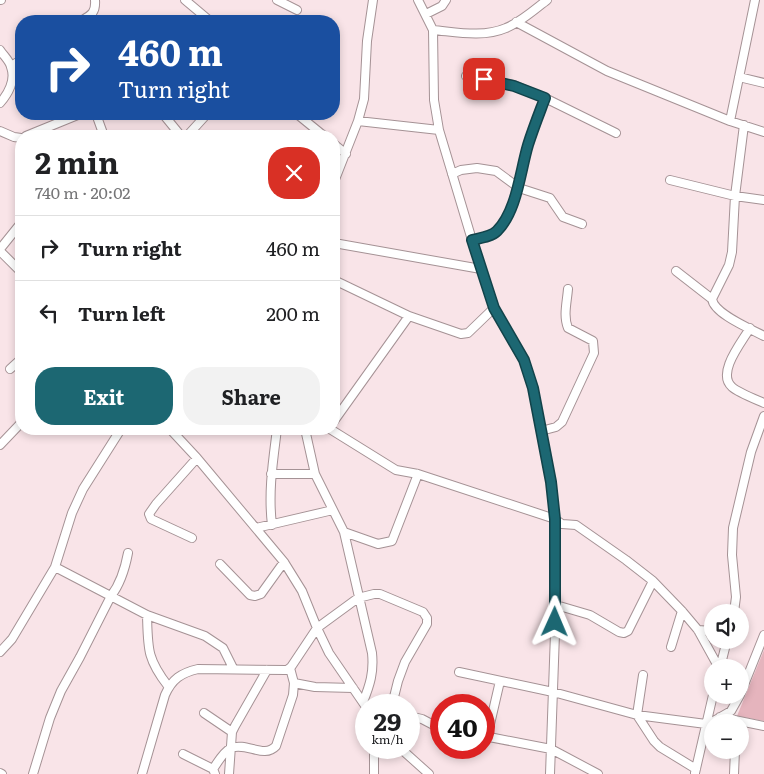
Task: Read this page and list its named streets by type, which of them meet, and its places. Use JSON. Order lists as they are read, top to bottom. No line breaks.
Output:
{"page":{"turn":["460 m","Turn right"],"heading":["2 min","740 m · 20:02"],"list":[{"name":"Turn right","value":"460 m"},{"name":"Turn left","value":"200 m"}],"buttons":["Exit","Share"],"map_buttons":["+","−"],"speed":"29 km/h","limit":"40"}}
